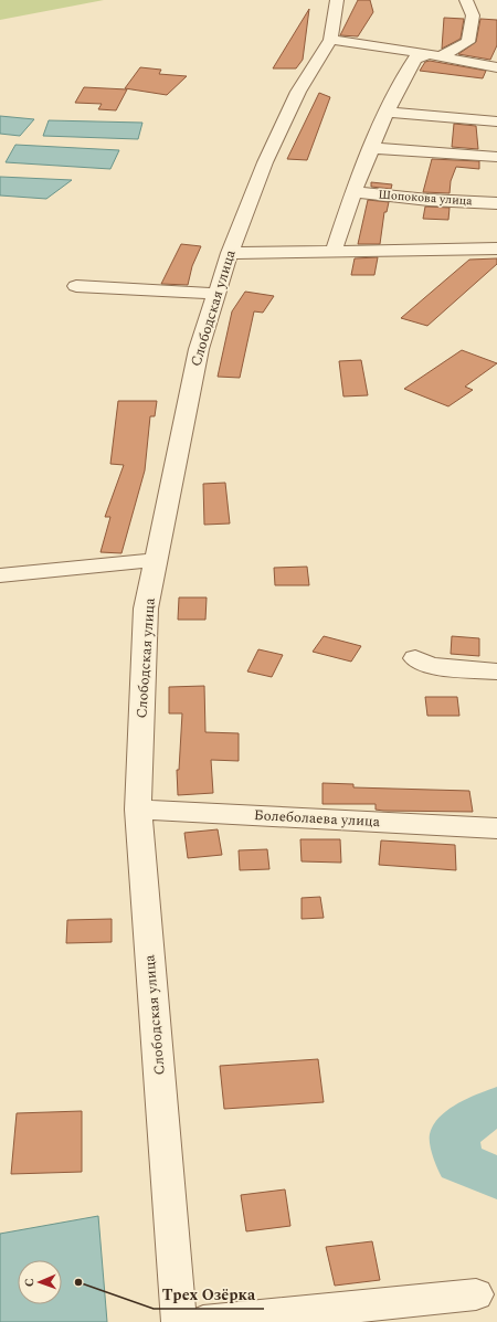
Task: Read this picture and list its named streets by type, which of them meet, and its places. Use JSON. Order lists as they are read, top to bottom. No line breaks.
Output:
{"streets":{"street":["Шопокова улица","Слободская улица","Болеболаева улица"]},"crossings":[["Слободская улица","Болеболаева улица"]],"places":["Трех Озёрка"],"north":"left"}
